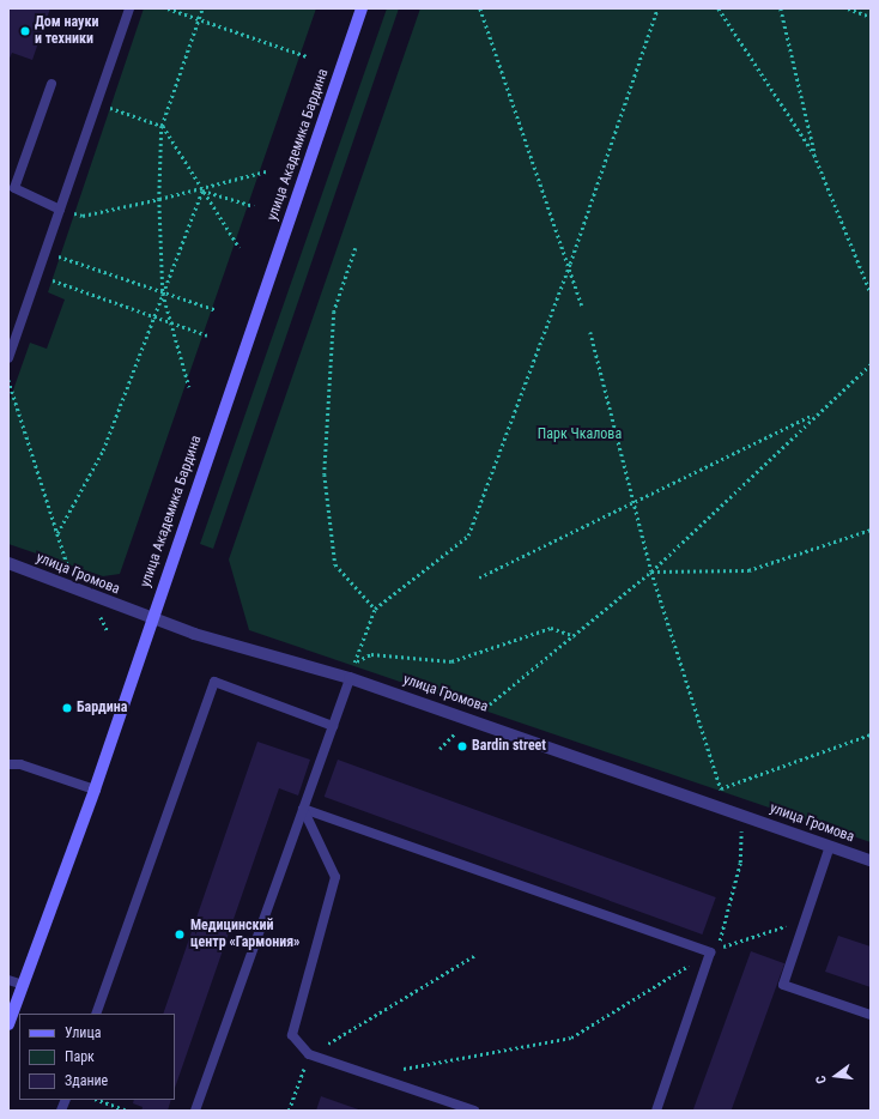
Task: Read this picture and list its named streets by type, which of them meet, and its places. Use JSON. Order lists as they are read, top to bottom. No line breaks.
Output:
{"streets":{"street":["улица Академика Бардина","улица Громова"]},"crossings":[["улица Академика Бардина","улица Громова"]],"parks":["Парк Чкалова"],"places":["Дом науки и техники","Бардина","Bardin street","Медицинский центр «Гармония»"],"legend":["Улица","Парк","Здание"],"north":"left"}
